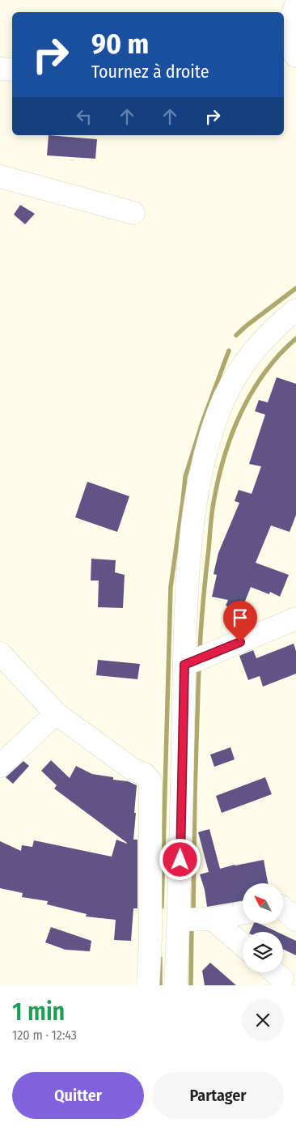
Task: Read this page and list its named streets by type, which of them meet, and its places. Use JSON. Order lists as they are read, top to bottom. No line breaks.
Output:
{"north":"top left","page":{"turn":["90 m","Tournez à droite"],"heading":["1 min","120 m · 12:43"],"buttons":["Quitter","Partager"]}}
